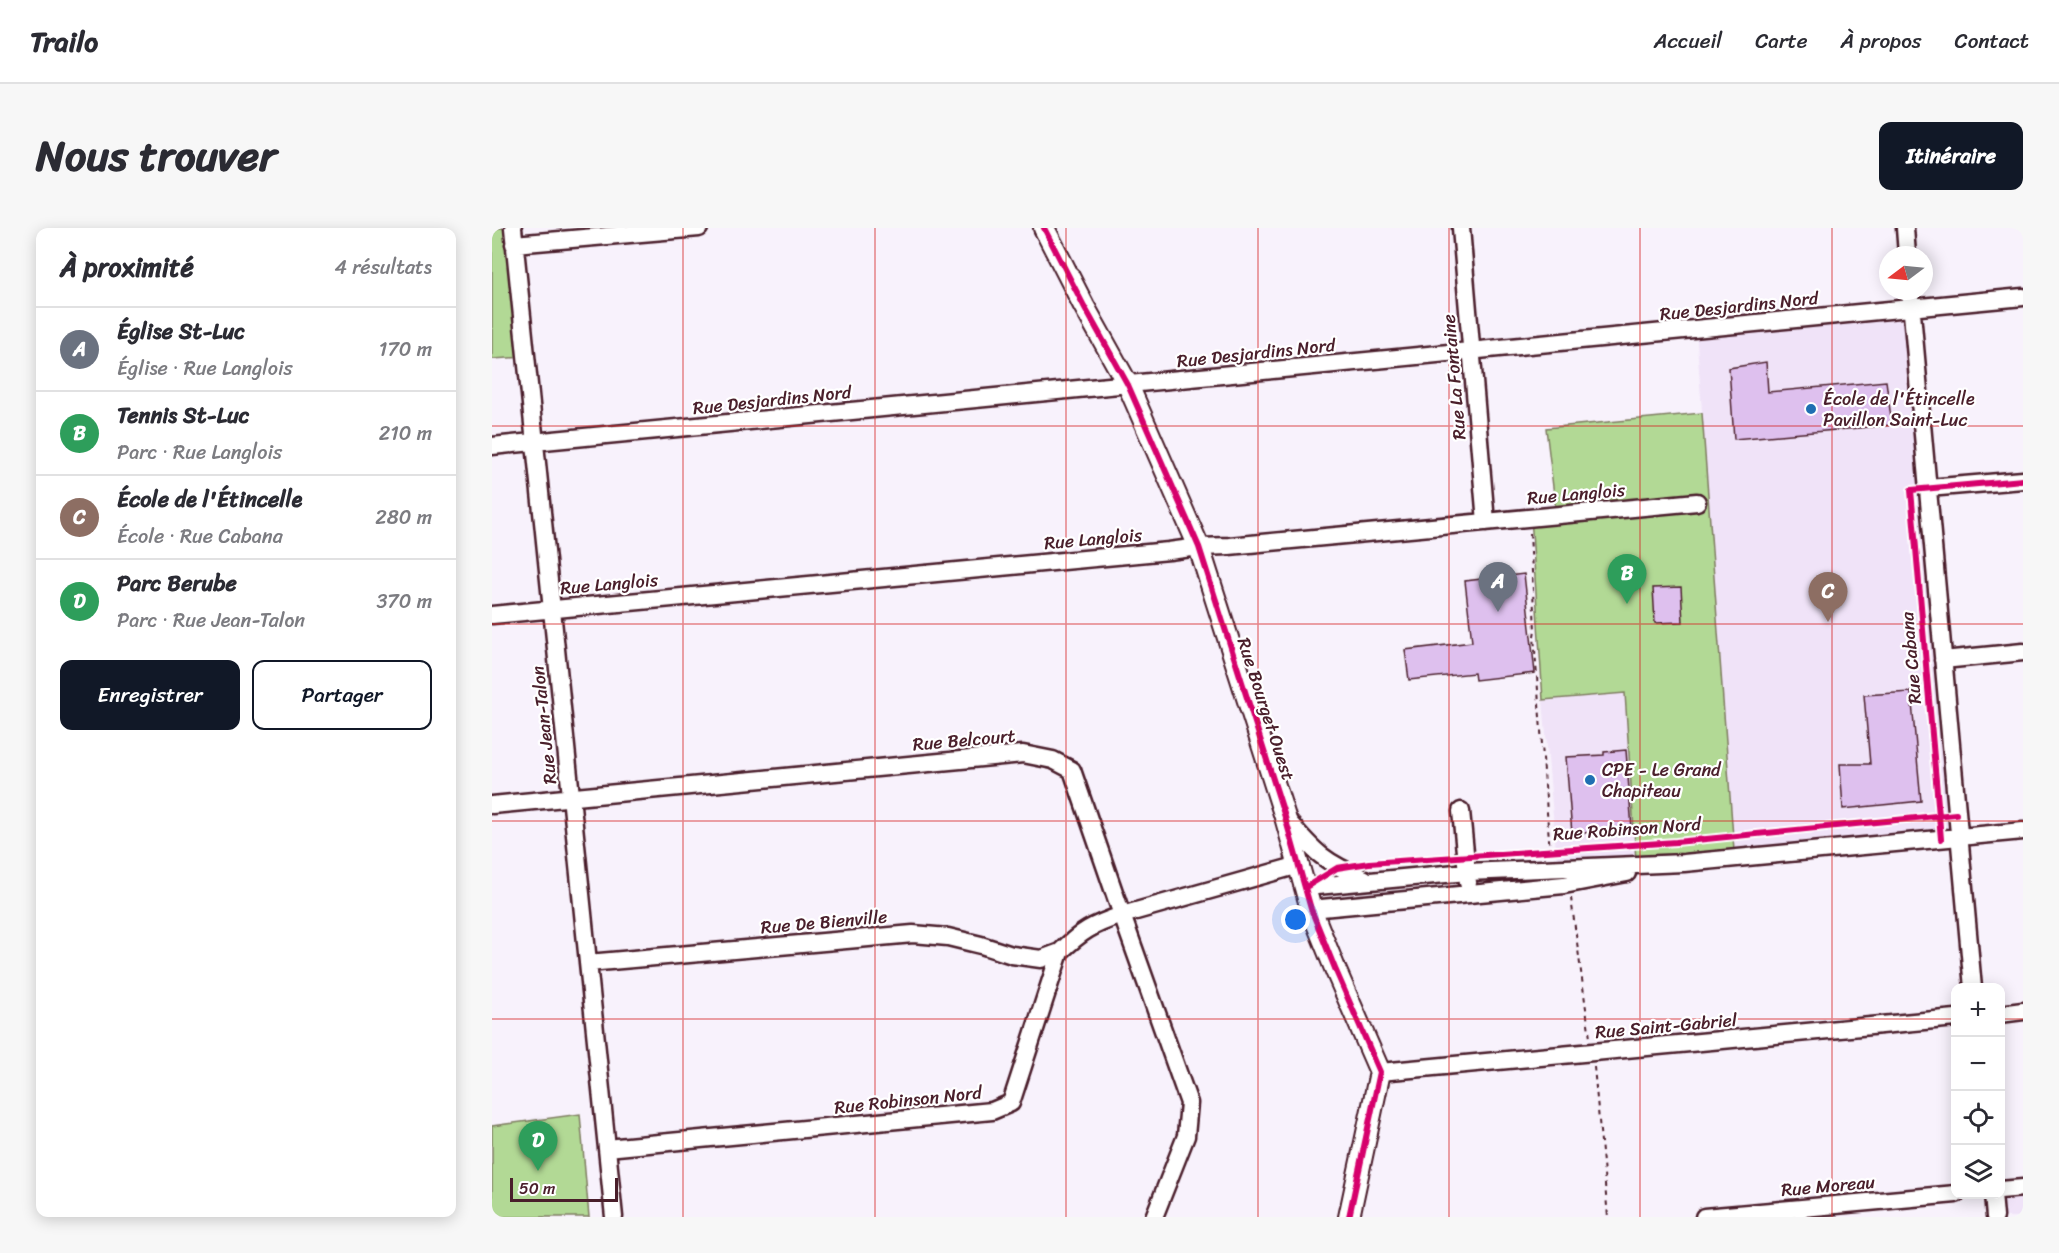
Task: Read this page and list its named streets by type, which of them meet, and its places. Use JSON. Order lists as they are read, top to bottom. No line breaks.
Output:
{"streets":{"street":["Rue Desjardins Nord","Rue La Fontaine","Rue Langlois","Rue Cabana","Rue Bourget Ouest","Rue Jean-Talon","Rue Belcourt","Rue Robinson Nord","Rue De Bienville","Rue Saint-Gabriel","Rue Moreau"]},"crossings":[["Rue Desjardins Nord","Rue La Fontaine"],["Rue Desjardins Nord","Rue Cabana"],["Rue Desjardins Nord","Rue Bourget Ouest"],["Rue Desjardins Nord","Rue Jean-Talon"],["Rue La Fontaine","Rue Langlois"],["Rue Langlois","Rue Bourget Ouest"],["Rue Langlois","Rue Jean-Talon"],["Rue Cabana","Rue Robinson Nord"],["Rue Bourget Ouest","Rue Robinson Nord"],["Rue Bourget Ouest","Rue Saint-Gabriel"],["Rue Jean-Talon","Rue Belcourt"],["Rue Jean-Talon","Rue Robinson Nord"],["Rue Jean-Talon","Rue De Bienville"],["Rue Robinson Nord","Rue De Bienville"]],"places":["École de l'Étincelle Pavillon Saint-Luc","CPE - Le Grand Chapiteau"],"scale_bar":"50 m","north":"left","page":{"header":"Trailo","nav":["Accueil","Carte","À propos","Contact"],"title":"Nous trouver","buttons":["Itinéraire",["Enregistrer","Partager"]],"heading":["À proximité","4 résultats"],"list":[{"mark":"A","name":"Église St-Luc","note":"Église · Rue Langlois","value":"170 m"},{"mark":"B","name":"Tennis St-Luc","note":"Parc · Rue Langlois","value":"210 m"},{"mark":"C","name":"École de l'Étincelle","note":"École · Rue Cabana","value":"280 m"},{"mark":"D","name":"Parc Berube","note":"Parc · Rue Jean-Talon","value":"370 m"}],"pins":["B","A","C","D"],"map_buttons":["+","−"],"scale":"50 m"}}
